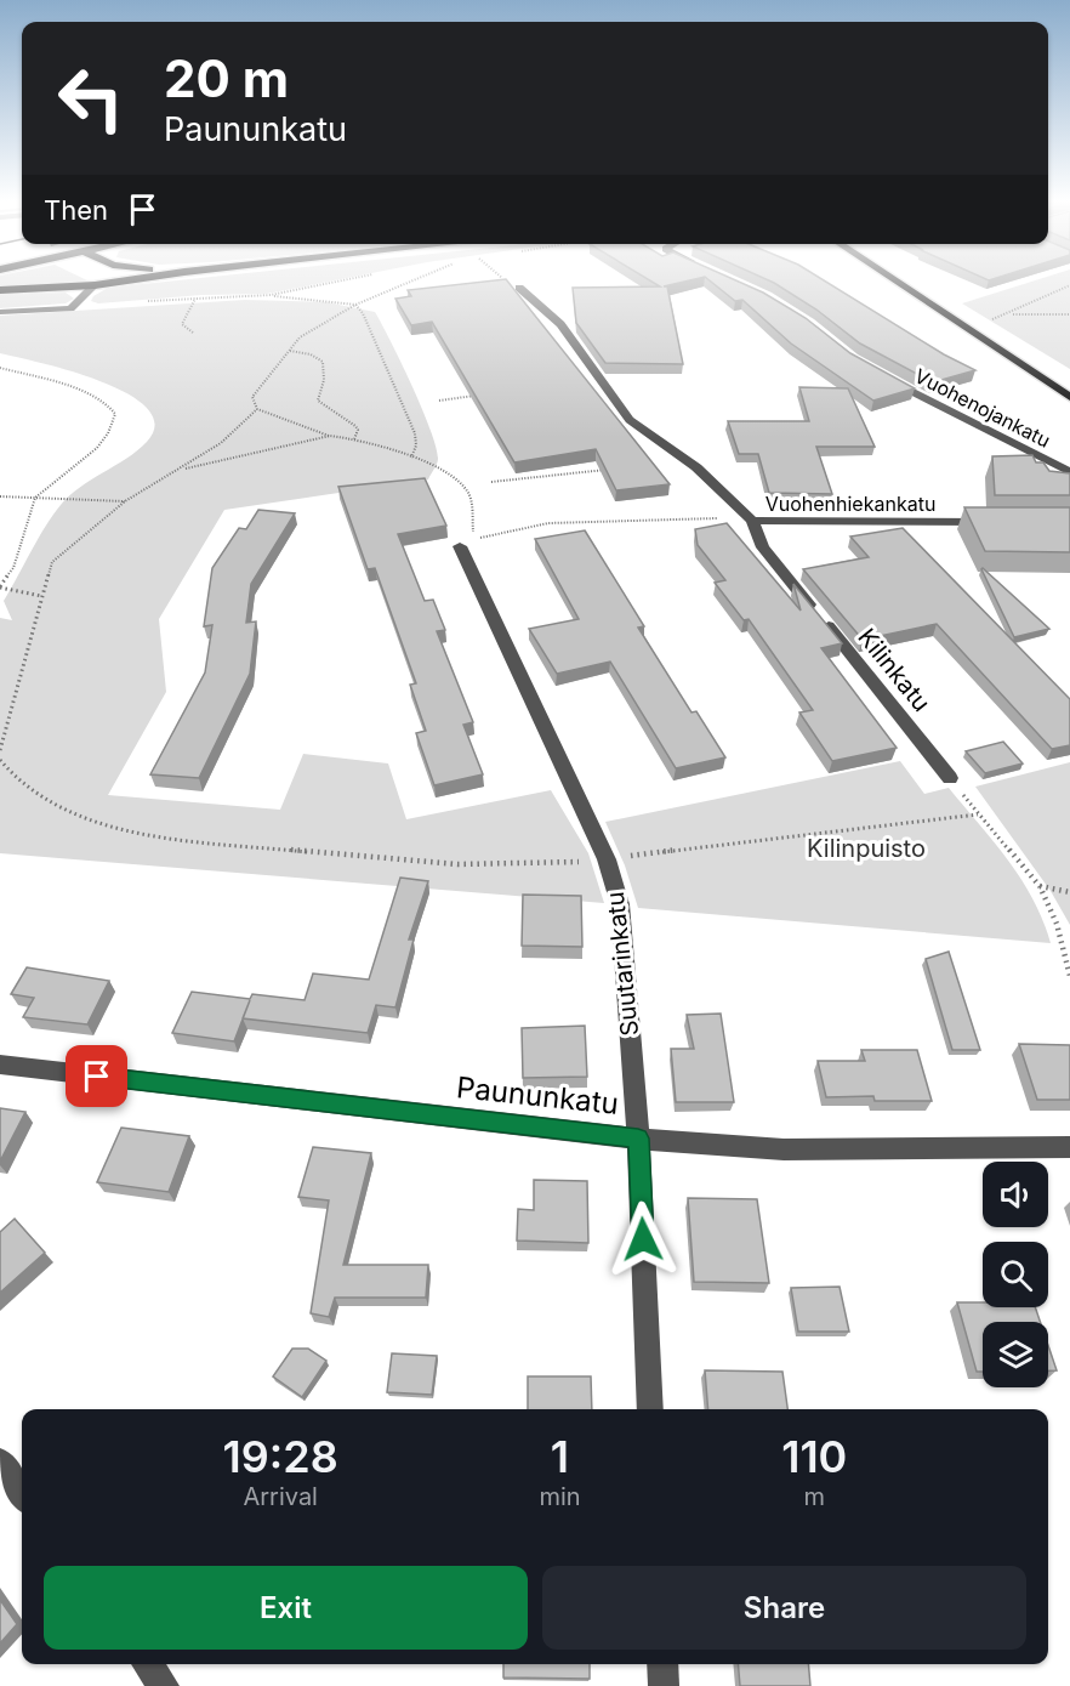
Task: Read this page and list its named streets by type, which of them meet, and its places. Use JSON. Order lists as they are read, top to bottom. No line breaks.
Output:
{"streets":{"street":["Vuohenojankatu","Vuohenhiekankatu","Kilinkatu","Suutarinkatu","Paununkatu"]},"crossings":[["Vuohenhiekankatu","Kilinkatu"],["Suutarinkatu","Paununkatu"]],"parks":["Kilinpuisto"],"page":{"turn":["20 m","Paununkatu"],"then":"Then","eta":["19:28","Arrival","1","min","110","m"],"buttons":["Exit","Share"]}}
